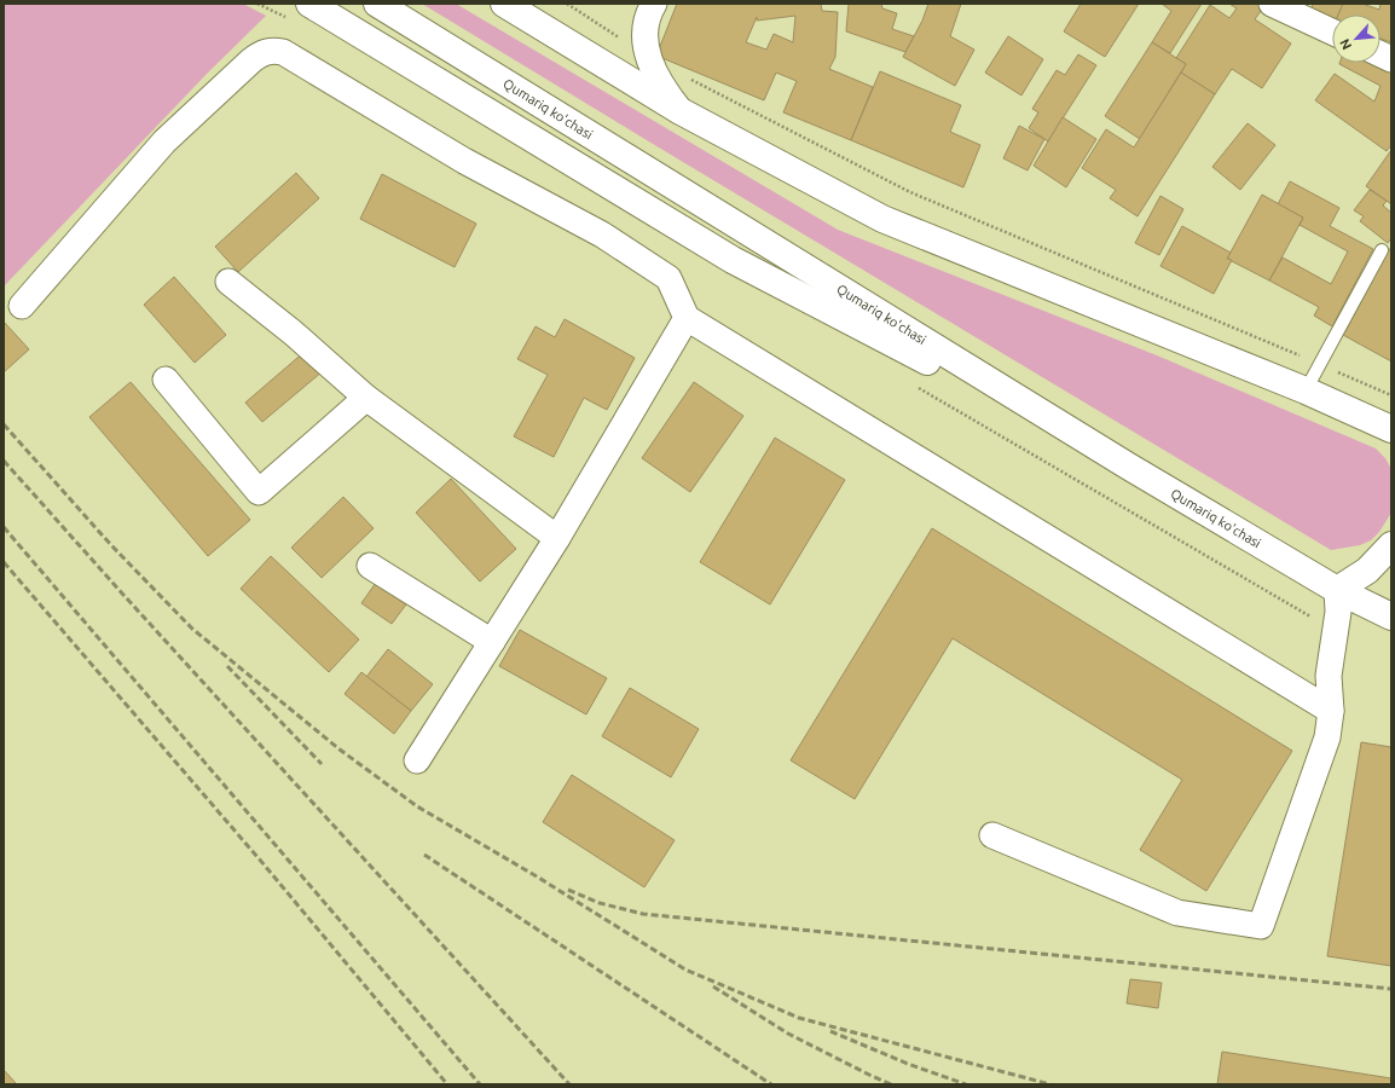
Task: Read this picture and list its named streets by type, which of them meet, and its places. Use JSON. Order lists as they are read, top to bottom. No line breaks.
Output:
{"streets":{"main road":["Qumariq ko'chasi"]},"north":"bottom left"}
